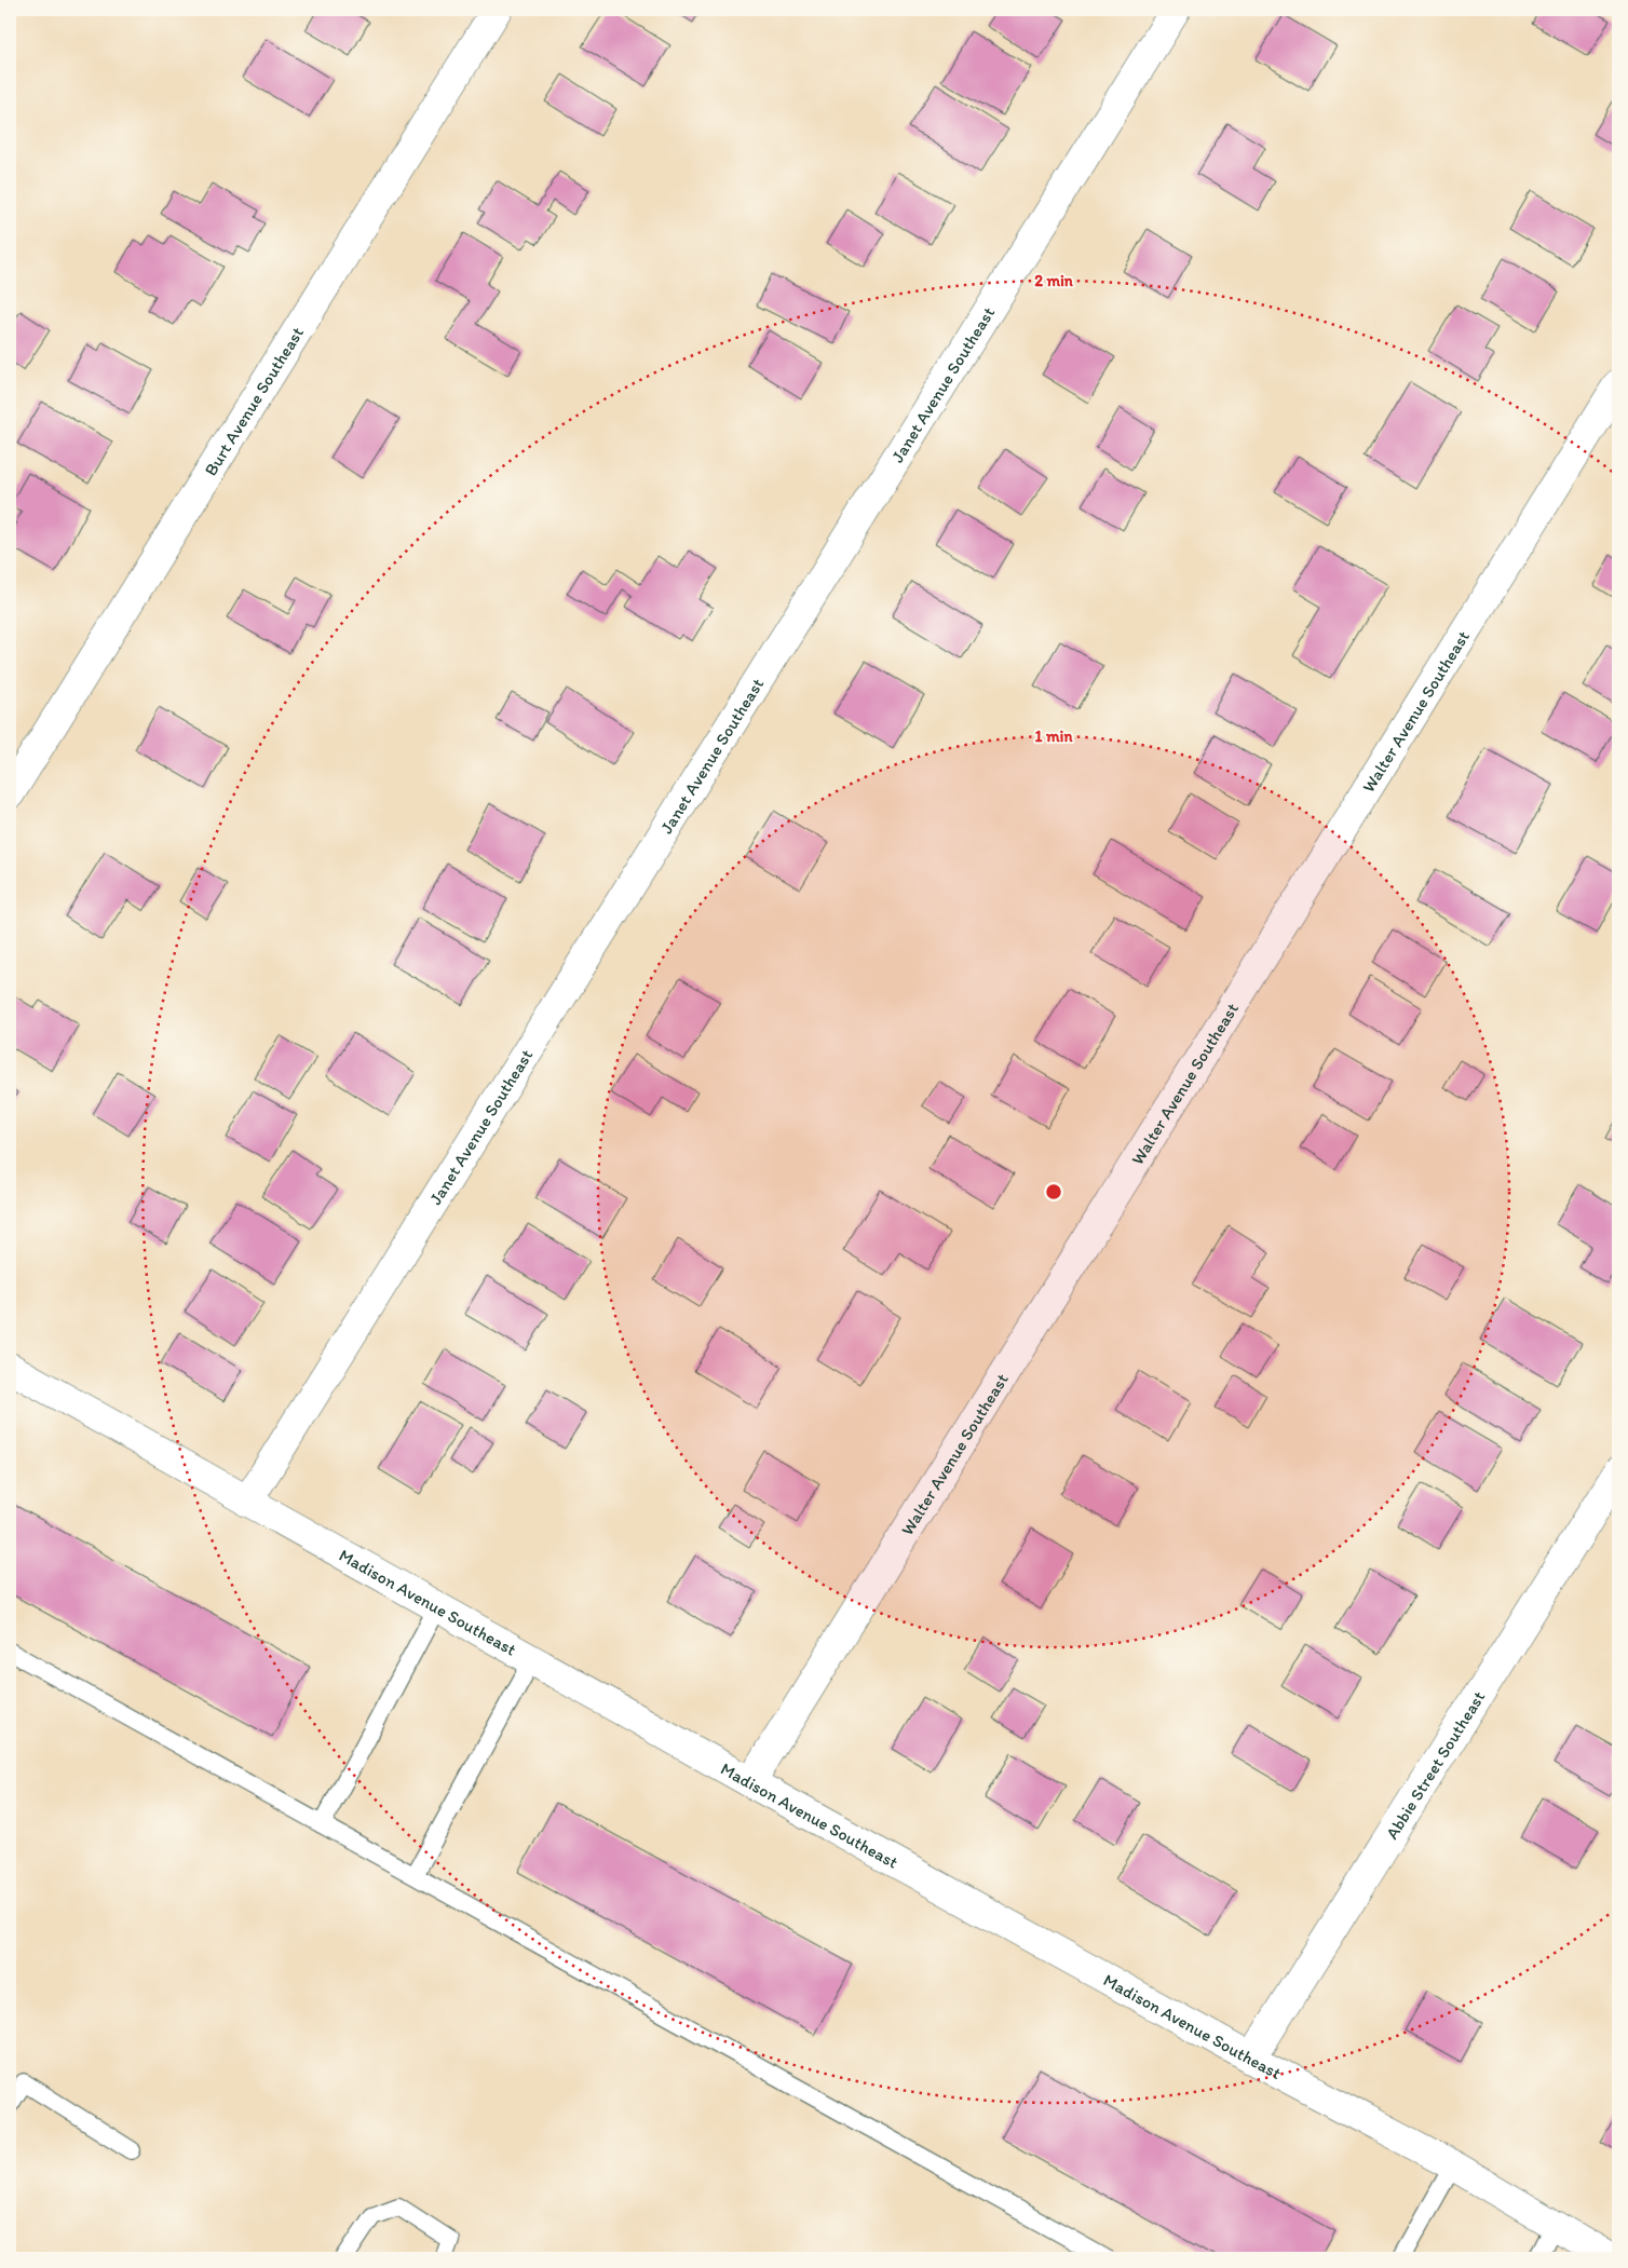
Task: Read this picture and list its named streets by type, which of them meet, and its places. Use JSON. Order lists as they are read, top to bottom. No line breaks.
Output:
{"streets":{"street":["Janet Avenue Southeast","Burt Avenue Southeast","Walter Avenue Southeast","Madison Avenue Southeast","Abbie Street Southeast"]},"crossings":[["Janet Avenue Southeast","Madison Avenue Southeast"],["Walter Avenue Southeast","Madison Avenue Southeast"],["Madison Avenue Southeast","Abbie Street Southeast"]],"rings":["2 min","1 min"]}
